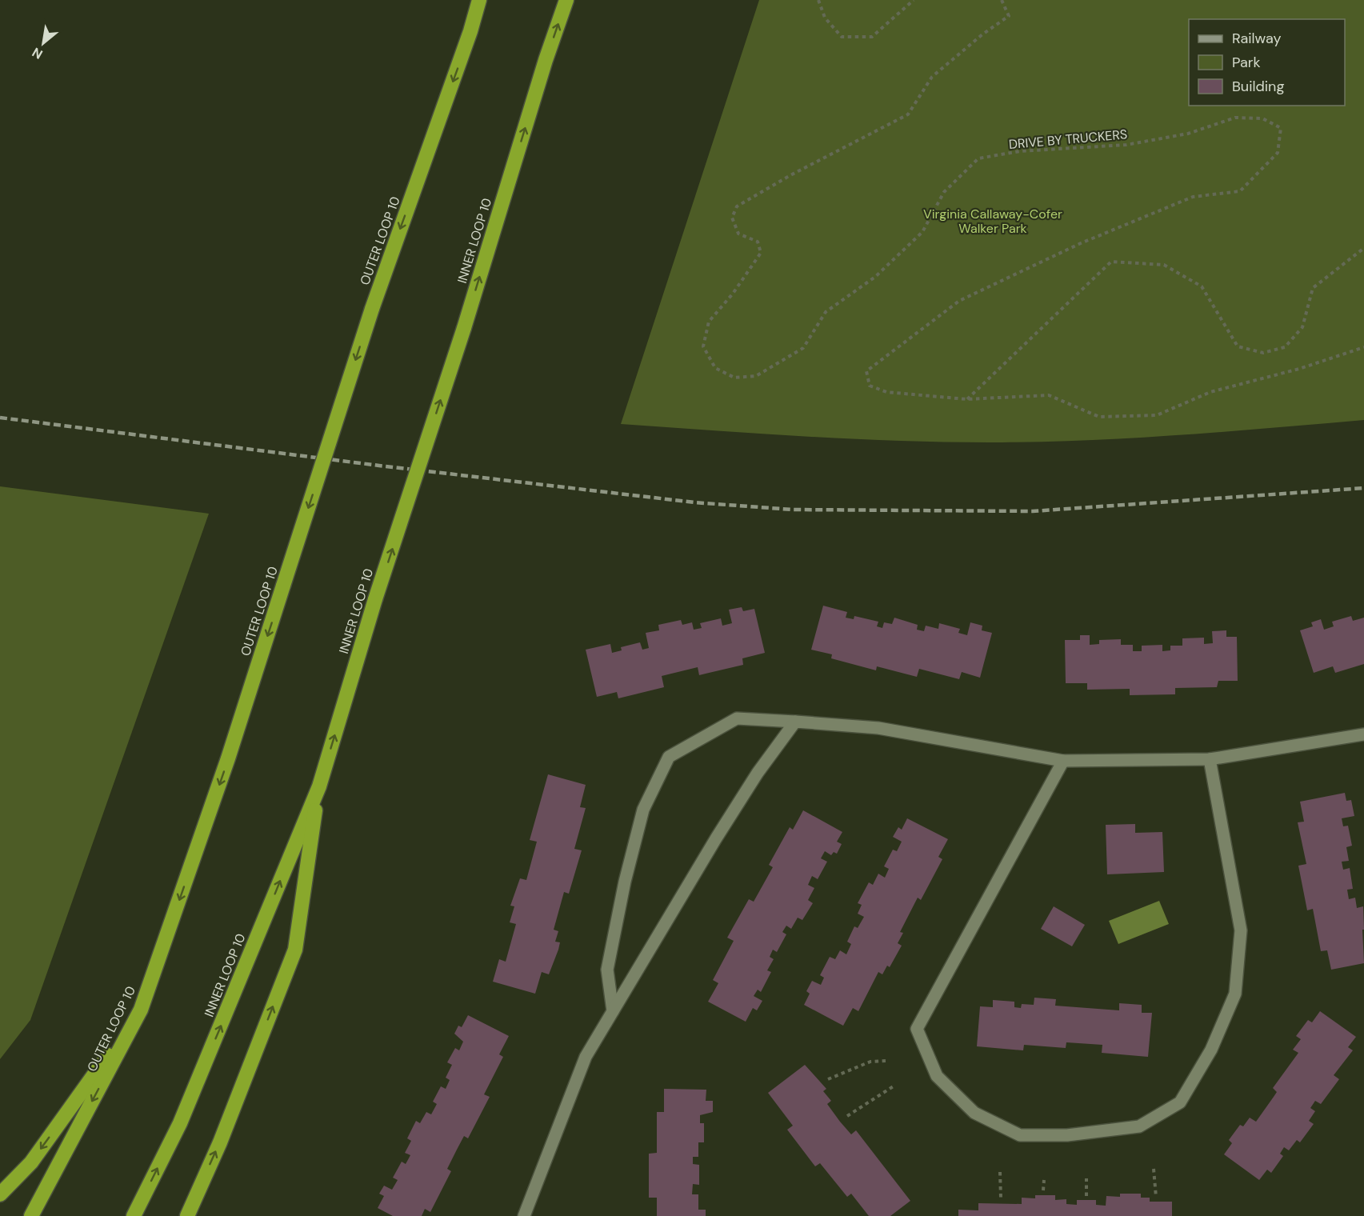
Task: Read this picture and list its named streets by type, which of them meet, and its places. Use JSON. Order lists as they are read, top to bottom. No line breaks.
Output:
{"streets":{"highway":["OUTER LOOP 10","INNER LOOP 10"],"path":["DRIVE BY TRUCKERS"]},"parks":["Virginia Callaway-Cofer Walker Park"],"legend":["Railway","Park","Building"],"north":"bottom left"}
